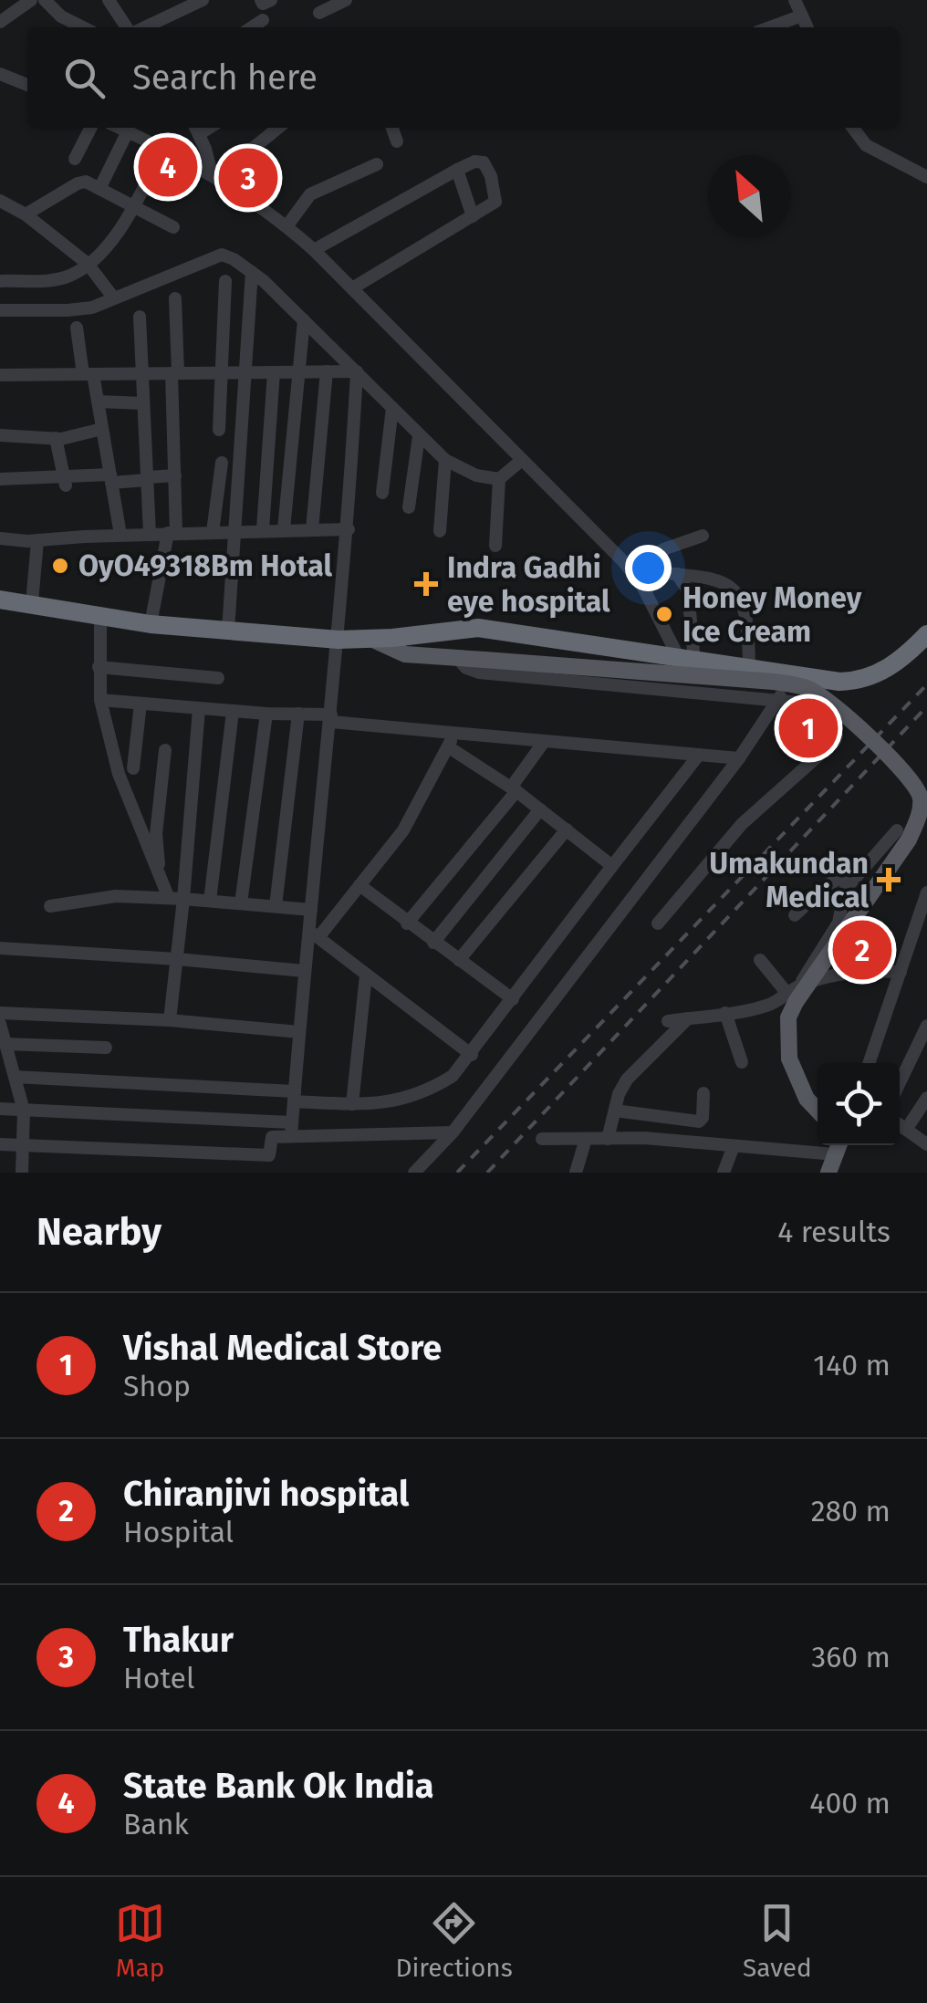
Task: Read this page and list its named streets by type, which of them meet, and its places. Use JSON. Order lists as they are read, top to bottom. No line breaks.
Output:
{"places":{"other":["OyO49318Bm Hotal","Honey Money Ice Cream"],"health":["Indra Gadhi eye hospital","Umakundan Medical"]},"north":"top left","page":{"search":"Search here","pins":["4","3","1","2"],"heading":["Nearby","4 results"],"list":[{"mark":"1","name":"Vishal Medical Store","note":"Shop","value":"140 m"},{"mark":"2","name":"Chiranjivi hospital","note":"Hospital","value":"280 m"},{"mark":"3","name":"Thakur","note":"Hotel","value":"360 m"},{"mark":"4","name":"State Bank Ok India","note":"Bank","value":"400 m"}],"nav":["Map","Directions","Saved"]}}
